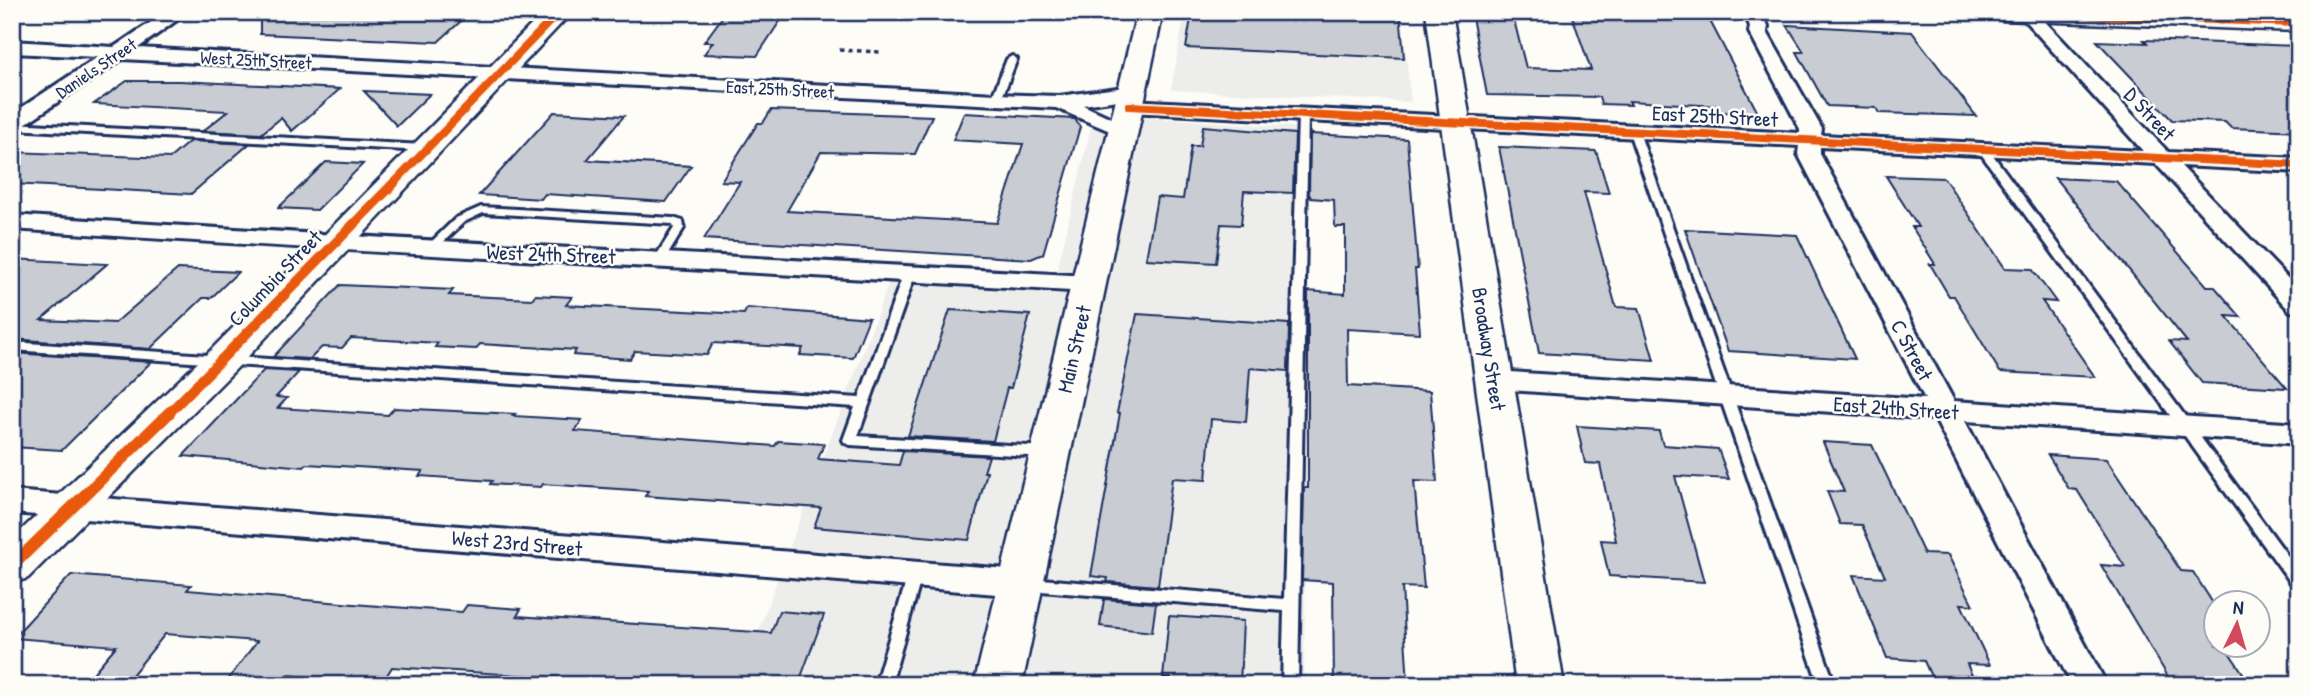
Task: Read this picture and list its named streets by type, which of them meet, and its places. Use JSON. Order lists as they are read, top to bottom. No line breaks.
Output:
{"streets":{"street":["West 25th Street","Daniels Street","East 25th Street","D Street","West 24th Street","Columbia Street","Main Street","Broadway Street","C Street","East 24th Street","West 23rd Street"]},"crossings":[["West 25th Street","Daniels Street"],["West 25th Street","East 25th Street"],["West 25th Street","Columbia Street"],["East 25th Street","D Street"],["East 25th Street","Columbia Street"],["East 25th Street","Main Street"],["East 25th Street","Broadway Street"],["East 25th Street","C Street"],["West 24th Street","Columbia Street"],["West 24th Street","Main Street"],["Columbia Street","West 23rd Street"],["Main Street","West 23rd Street"],["Broadway Street","East 24th Street"],["C Street","East 24th Street"]],"north":"top"}
